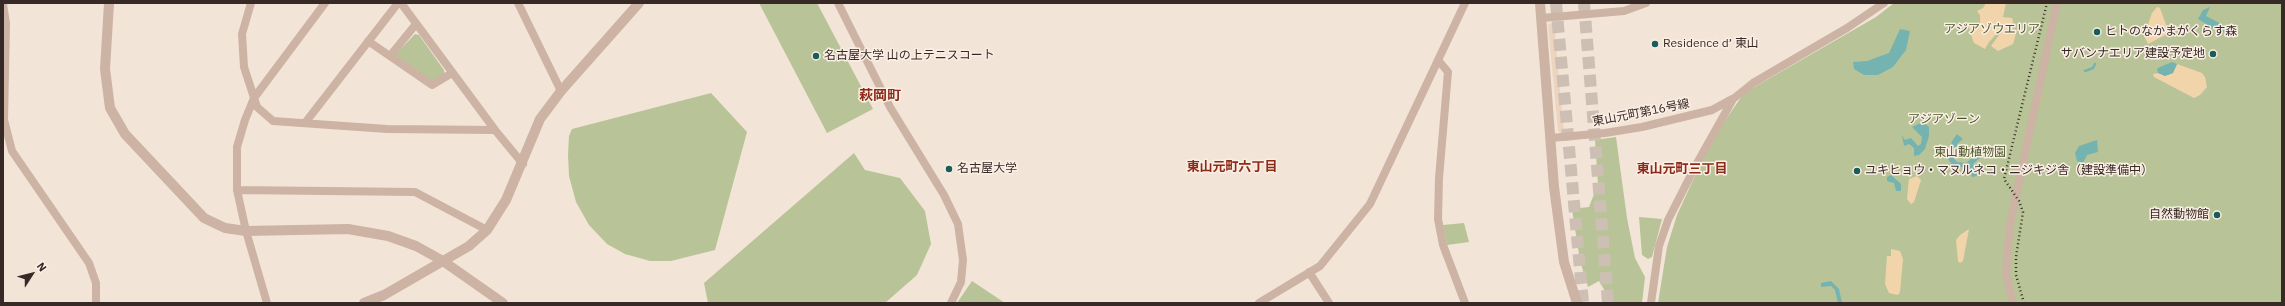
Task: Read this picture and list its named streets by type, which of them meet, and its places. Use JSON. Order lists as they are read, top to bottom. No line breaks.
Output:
{"streets":{"street":["東山元町第16号線"]},"districts":["萩岡町","東山元町六丁目","東山元町三丁目"],"parks":["アジアゾウエリア","アジアゾーン","東山動植物園"],"places":["ヒトのなかまがくらす森","Residence d’ 東山","サバンナエリア建設予定地","名古屋大学 山の上テニスコート","名古屋大学","ユキヒョウ・マヌルネコ・ニジキジ舎（建設準備中）","自然動物館"],"north":"top right"}
